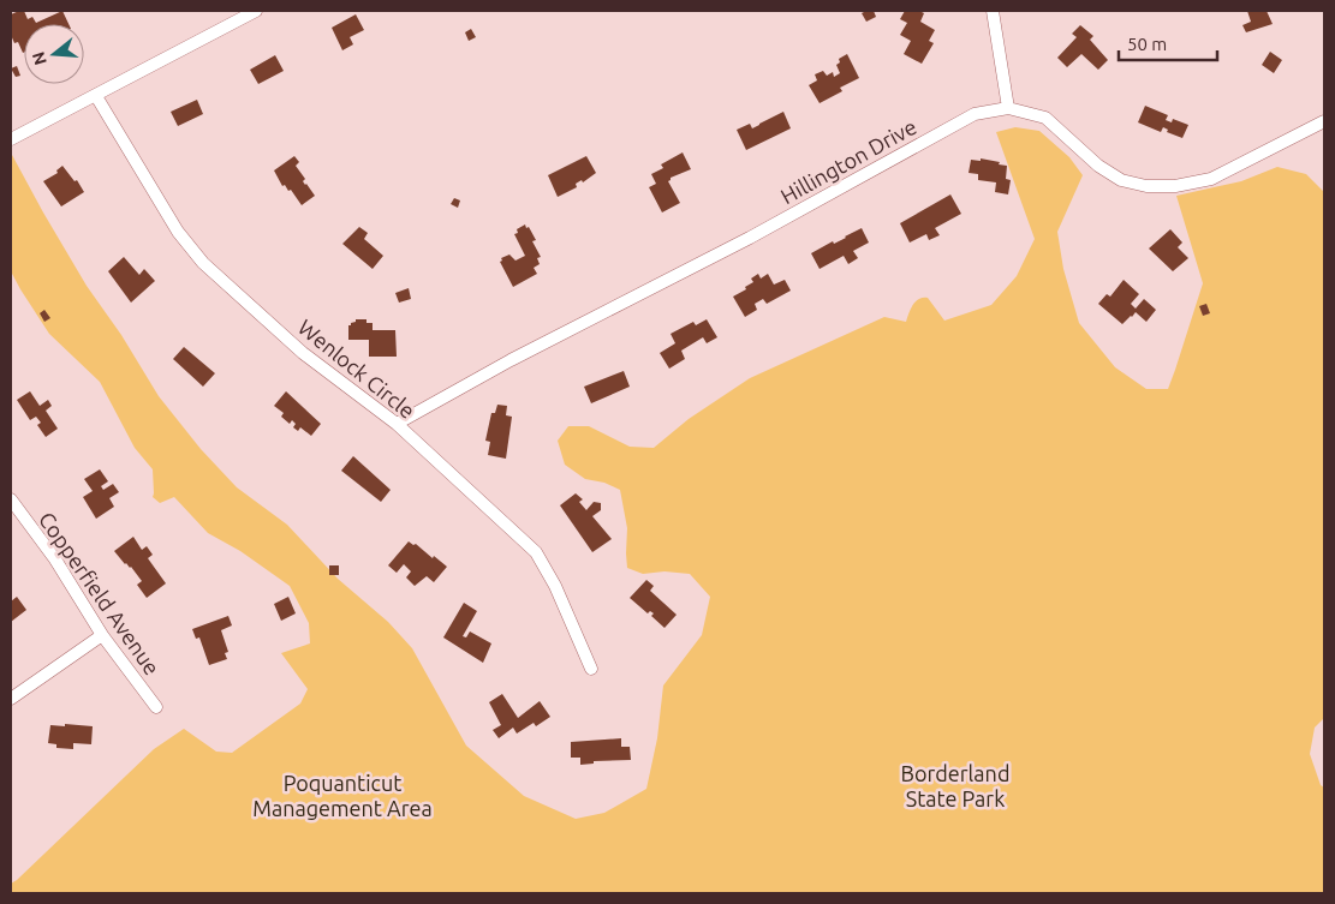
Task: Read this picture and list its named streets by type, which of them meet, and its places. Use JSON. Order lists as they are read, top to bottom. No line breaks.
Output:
{"streets":{"street":["Hillington Drive","Wenlock Circle","Copperfield Avenue"]},"crossings":[["Hillington Drive","Wenlock Circle"]],"parks":["Borderland State Park","Poquanticut Management Area"],"scale_bar":"50 m","north":"left"}
